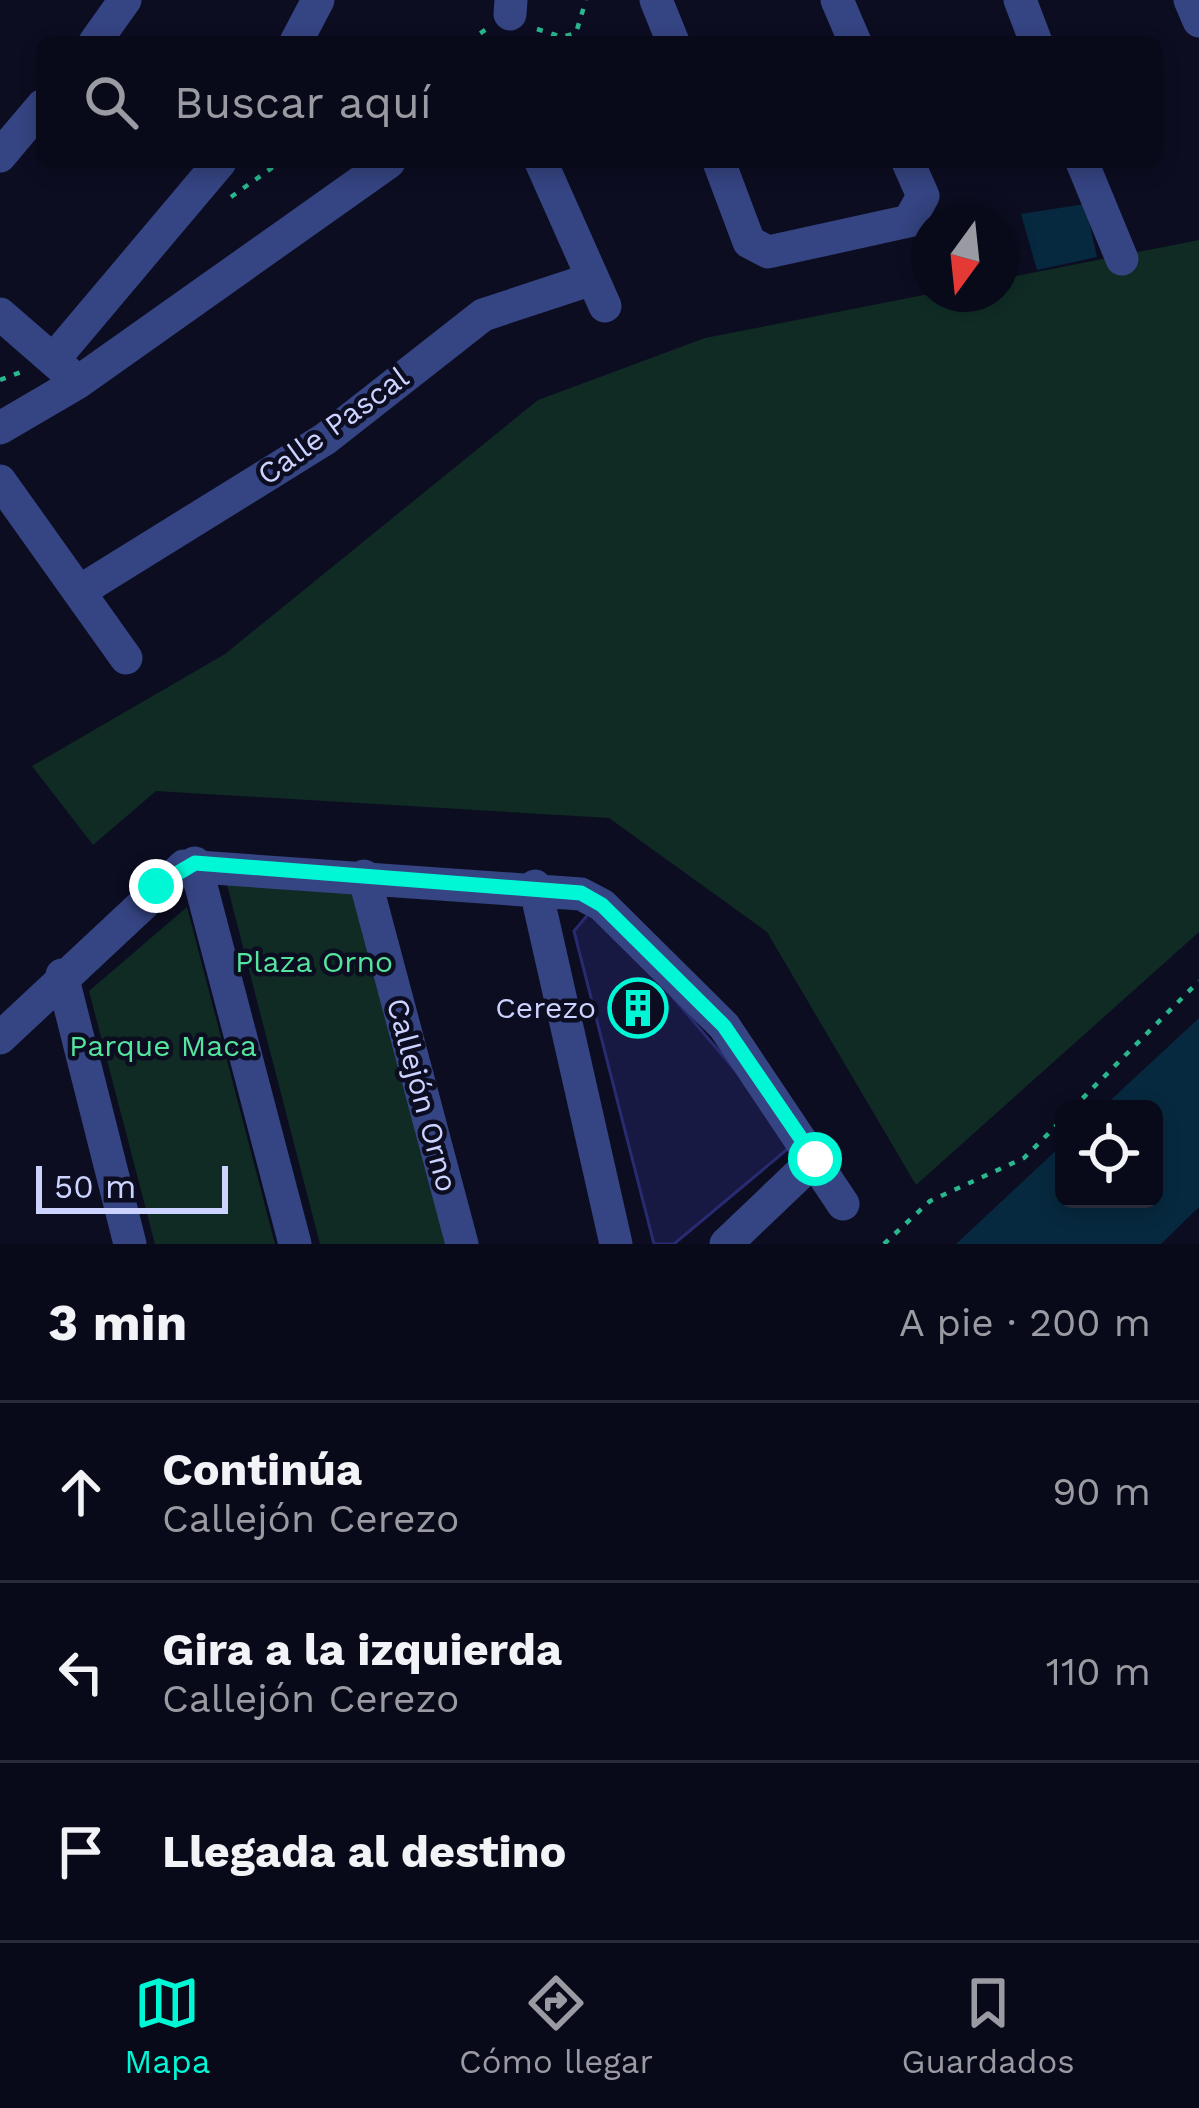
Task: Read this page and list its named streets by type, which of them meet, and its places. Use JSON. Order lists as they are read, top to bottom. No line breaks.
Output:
{"streets":{"street":["Calle Pascal","Callejón Orno"]},"parks":["Plaza Orno","Parque Maca"],"places":{"building":["Cerezo"]},"scale_bar":"50 m","north":"bottom","page":{"search":"Buscar aquí","scale":"50 m","heading":["3 min","A pie · 200 m"],"list":[["Continúa","Callejón Cerezo","90 m"],["Gira a la izquierda","Callejón Cerezo","110 m"],"Llegada al destino"],"nav":["Mapa","Cómo llegar","Guardados"]}}
